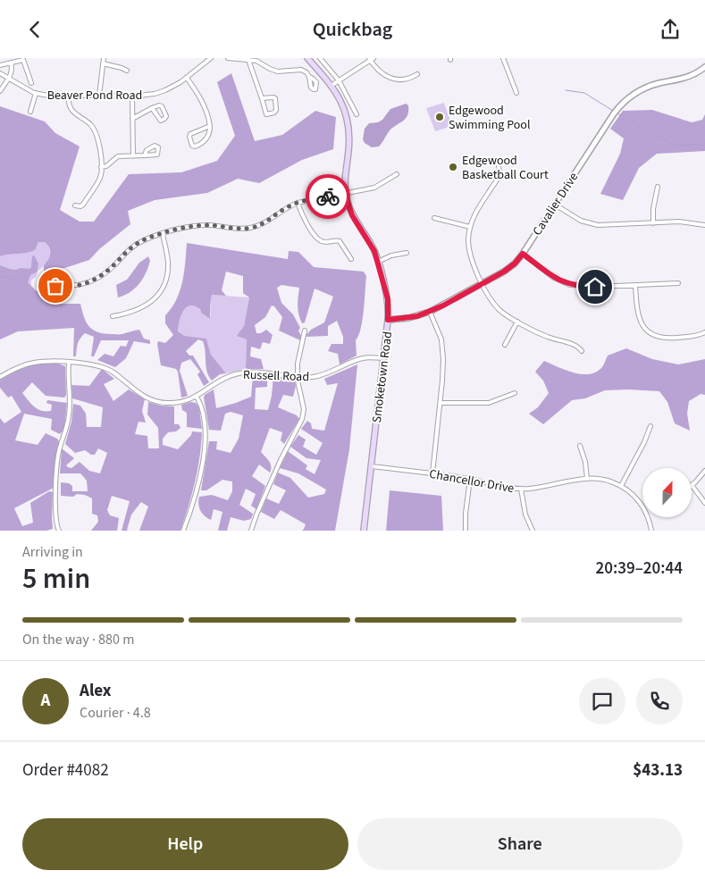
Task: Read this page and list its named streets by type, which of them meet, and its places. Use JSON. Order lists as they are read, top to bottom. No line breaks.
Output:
{"streets":{"main road":["Smoketown Road"],"street":["Beaver Pond Road","Cavalier Drive","Russell Road","Chancellor Drive"]},"crossings":[["Cavalier Drive","Smoketown Road"],["Russell Road","Smoketown Road"],["Smoketown Road","Chancellor Drive"]],"places":["Edgewood Swimming Pool","Edgewood Basketball Court"],"north":"top","page":{"header":"Quickbag","heading":["5 min","Arriving in","20:39–20:44"],"panel":["Alex","Courier · 4.8","Order #4082","$43.13"],"bar":"On the way · 880 m","round":"A","buttons":["Help","Share"]}}
